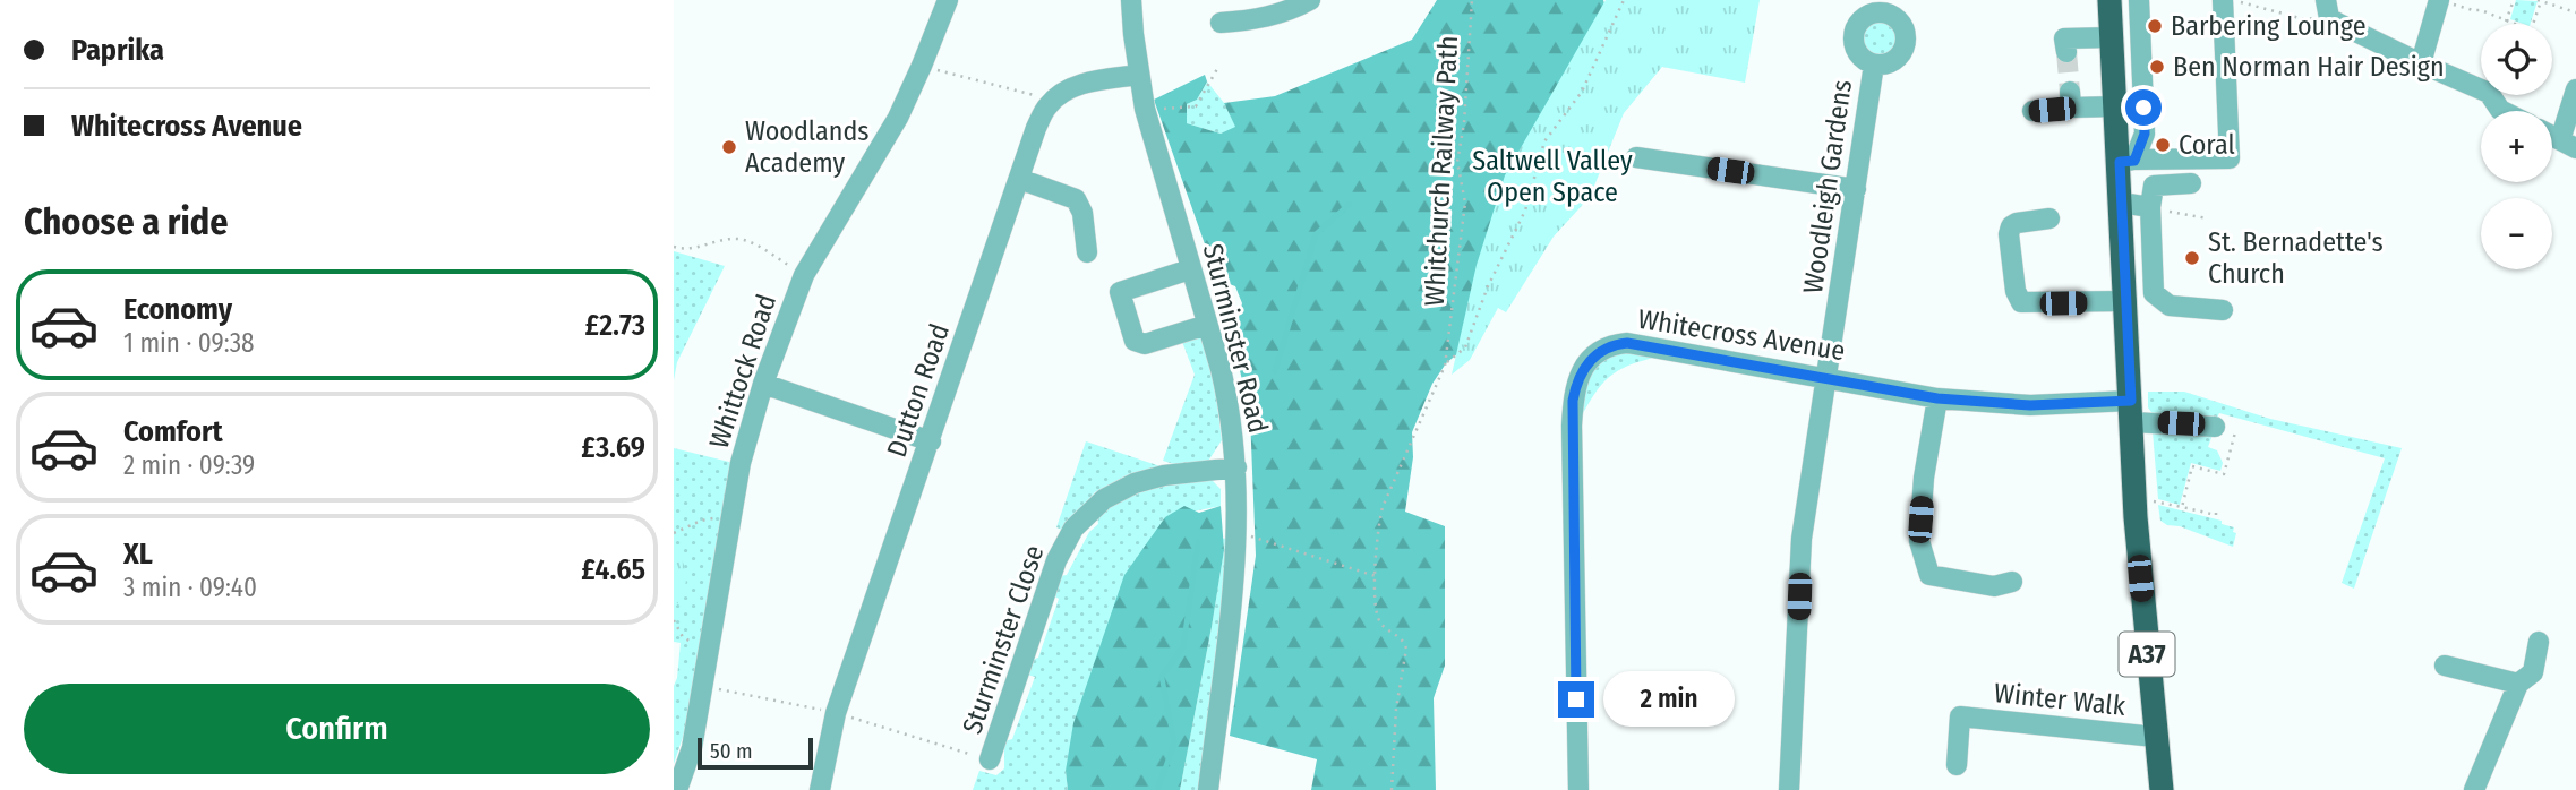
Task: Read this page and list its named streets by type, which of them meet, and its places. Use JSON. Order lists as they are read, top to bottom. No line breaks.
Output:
{"streets":{"highway":["A37"],"street":["Woodleigh Gardens","Whitecross Avenue","Sturminster Road","Whittock Road","Dutton Road","Sturminster Close","Winter Walk"],"path":["Whitchurch Railway Path"]},"crossings":[["Woodleigh Gardens","Whitecross Avenue"],["Whitecross Avenue","A37"],["Sturminster Road","Dutton Road"],["Sturminster Road","Sturminster Close"],["A37","Winter Walk"]],"parks":["Saltwell Valley Open Space"],"places":["Barbering Lounge","Ben Norman Hair Design","Coral","Woodlands Academy","St. Bernadette's Church"],"scale_bar":"50 m","page":{"banner":["Paprika","Whitecross Avenue"],"map_buttons":["+","−"],"heading":"Choose a ride","list":[{"name":"Economy","note":"1 min · 09:38","value":"£2.73"},{"name":"Comfort","note":"2 min · 09:39","value":"£3.69"},{"name":"XL","note":"3 min · 09:40","value":"£4.65"}],"buttons":"Confirm","bubble":"2 min","scale":"50 m"}}
